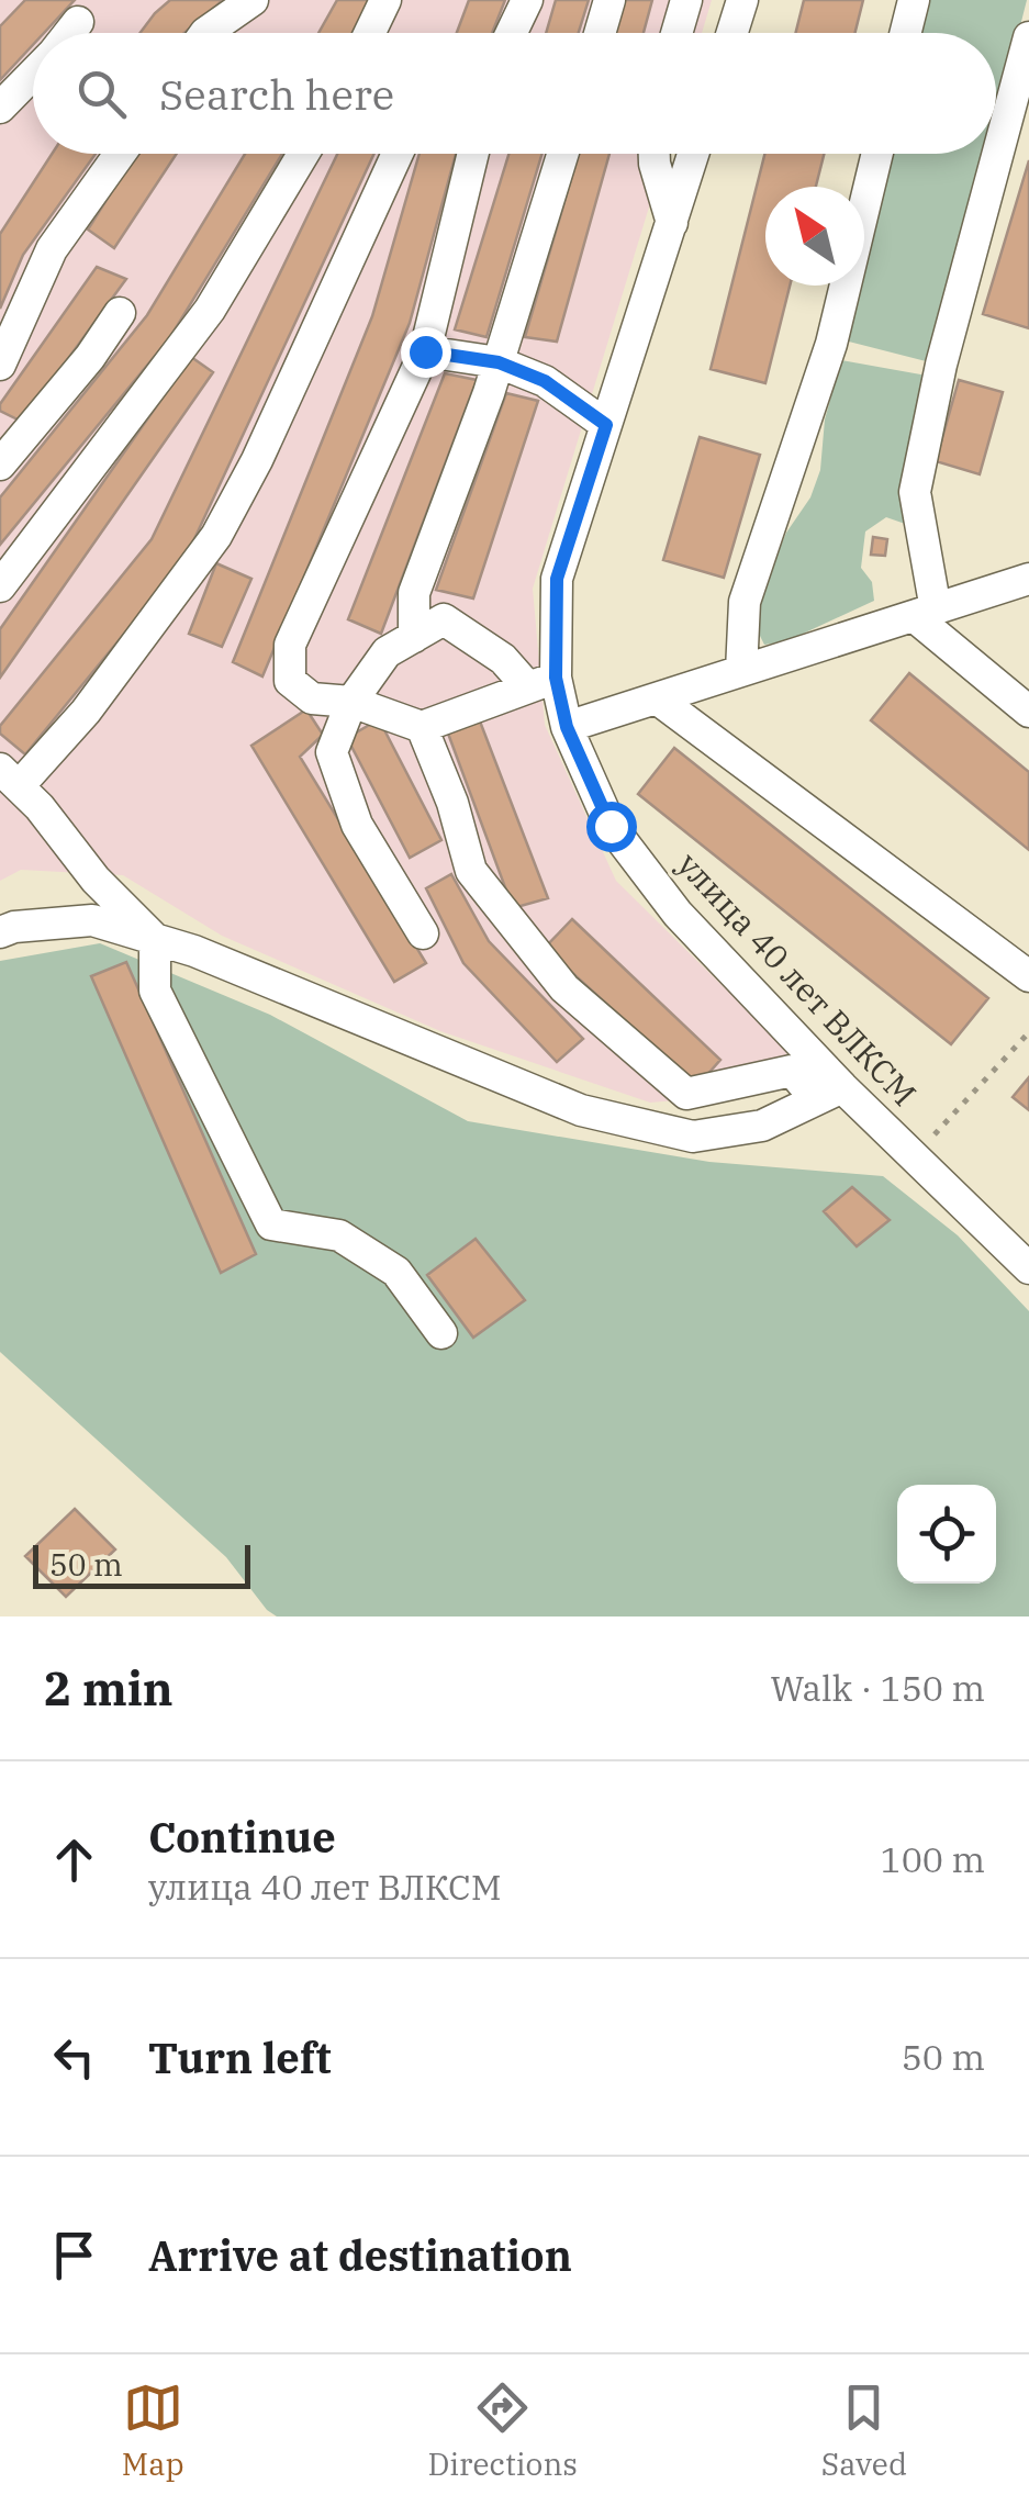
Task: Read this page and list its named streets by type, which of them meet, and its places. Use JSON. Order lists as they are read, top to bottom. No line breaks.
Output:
{"streets":{"street":["улица 40 лет ВЛКСМ"]},"scale_bar":"50 m","north":"top left","page":{"search":"Search here","scale":"50 m","heading":["2 min","Walk · 150 m"],"list":[["Continue","улица 40 лет ВЛКСМ","100 m"],["Turn left","50 m"],"Arrive at destination"],"nav":["Map","Directions","Saved"]}}
